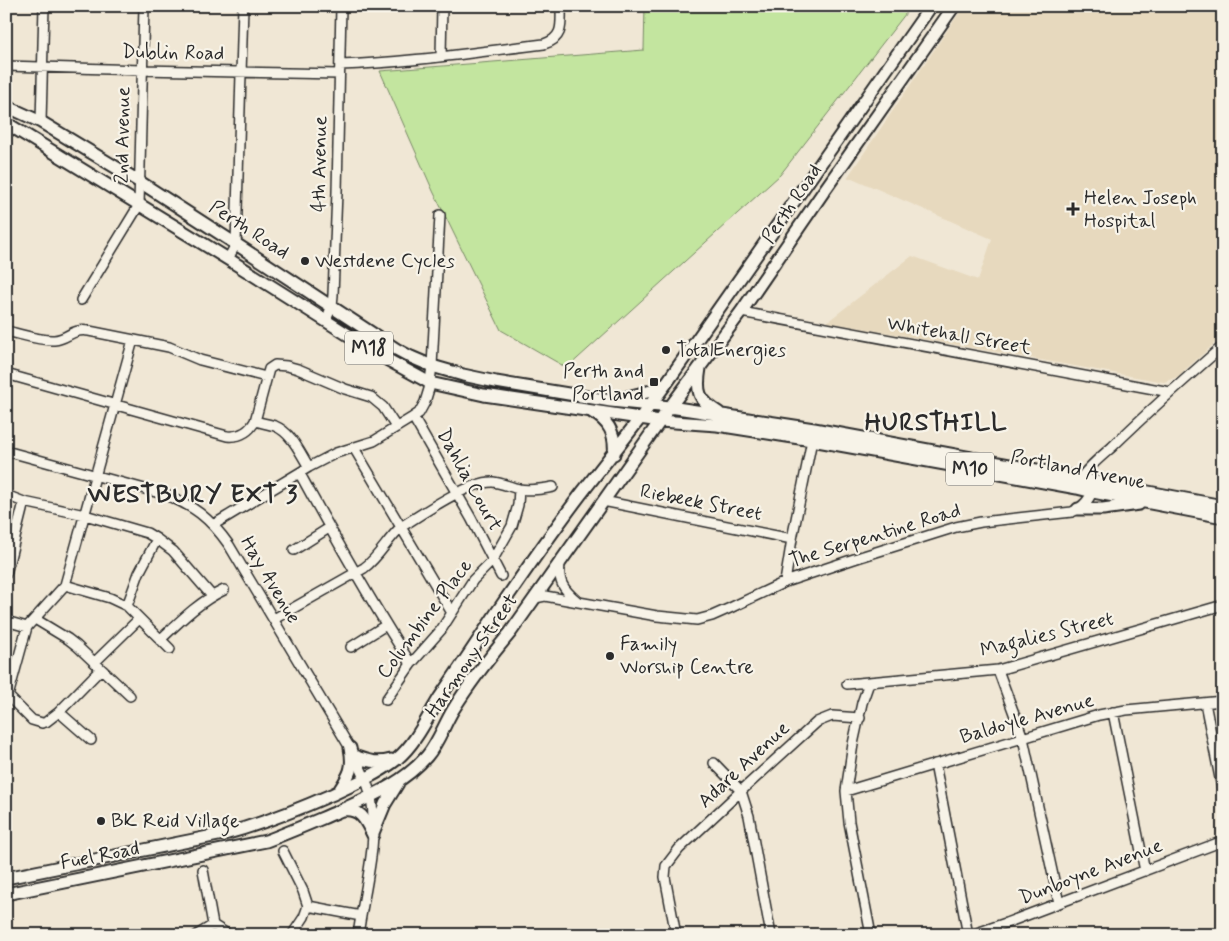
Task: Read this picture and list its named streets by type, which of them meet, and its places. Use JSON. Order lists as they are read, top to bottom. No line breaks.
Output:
{"streets":{"main road":["Perth Road","M18","M10","Portland Avenue","Harmony Street","Fuel Road"],"street":["Dublin Road","2nd Avenue","4th Avenue","Whitehall Street","Dahlia Court","Riebeek Street","The Serpentine Road","Hay Avenue","Columbine Place","Magalies Street","Baldoyle Avenue","Adare Avenue","Dunboyne Avenue"]},"crossings":[["Dublin Road","2nd Avenue"],["Dublin Road","4th Avenue"],["2nd Avenue","Perth Road"],["4th Avenue","Perth Road"],["Perth Road","Whitehall Street"],["Perth Road","Portland Avenue"],["Perth Road","Harmony Street"],["Portland Avenue","Harmony Street"],["Dahlia Court","Columbine Place"],["Riebeek Street","Harmony Street"],["The Serpentine Road","Harmony Street"],["Hay Avenue","Harmony Street"],["Hay Avenue","Fuel Road"],["Harmony Street","Fuel Road"]],"districts":["HURSTHILL","WESTBURY EXT 3"],"places":{"health":["Helen Joseph Hospital"],"other":["Westdene Cycles","TotalEnergies","Family Worship Centre","BK Reid Village"],"transit":["Perth and Portland"]}}
